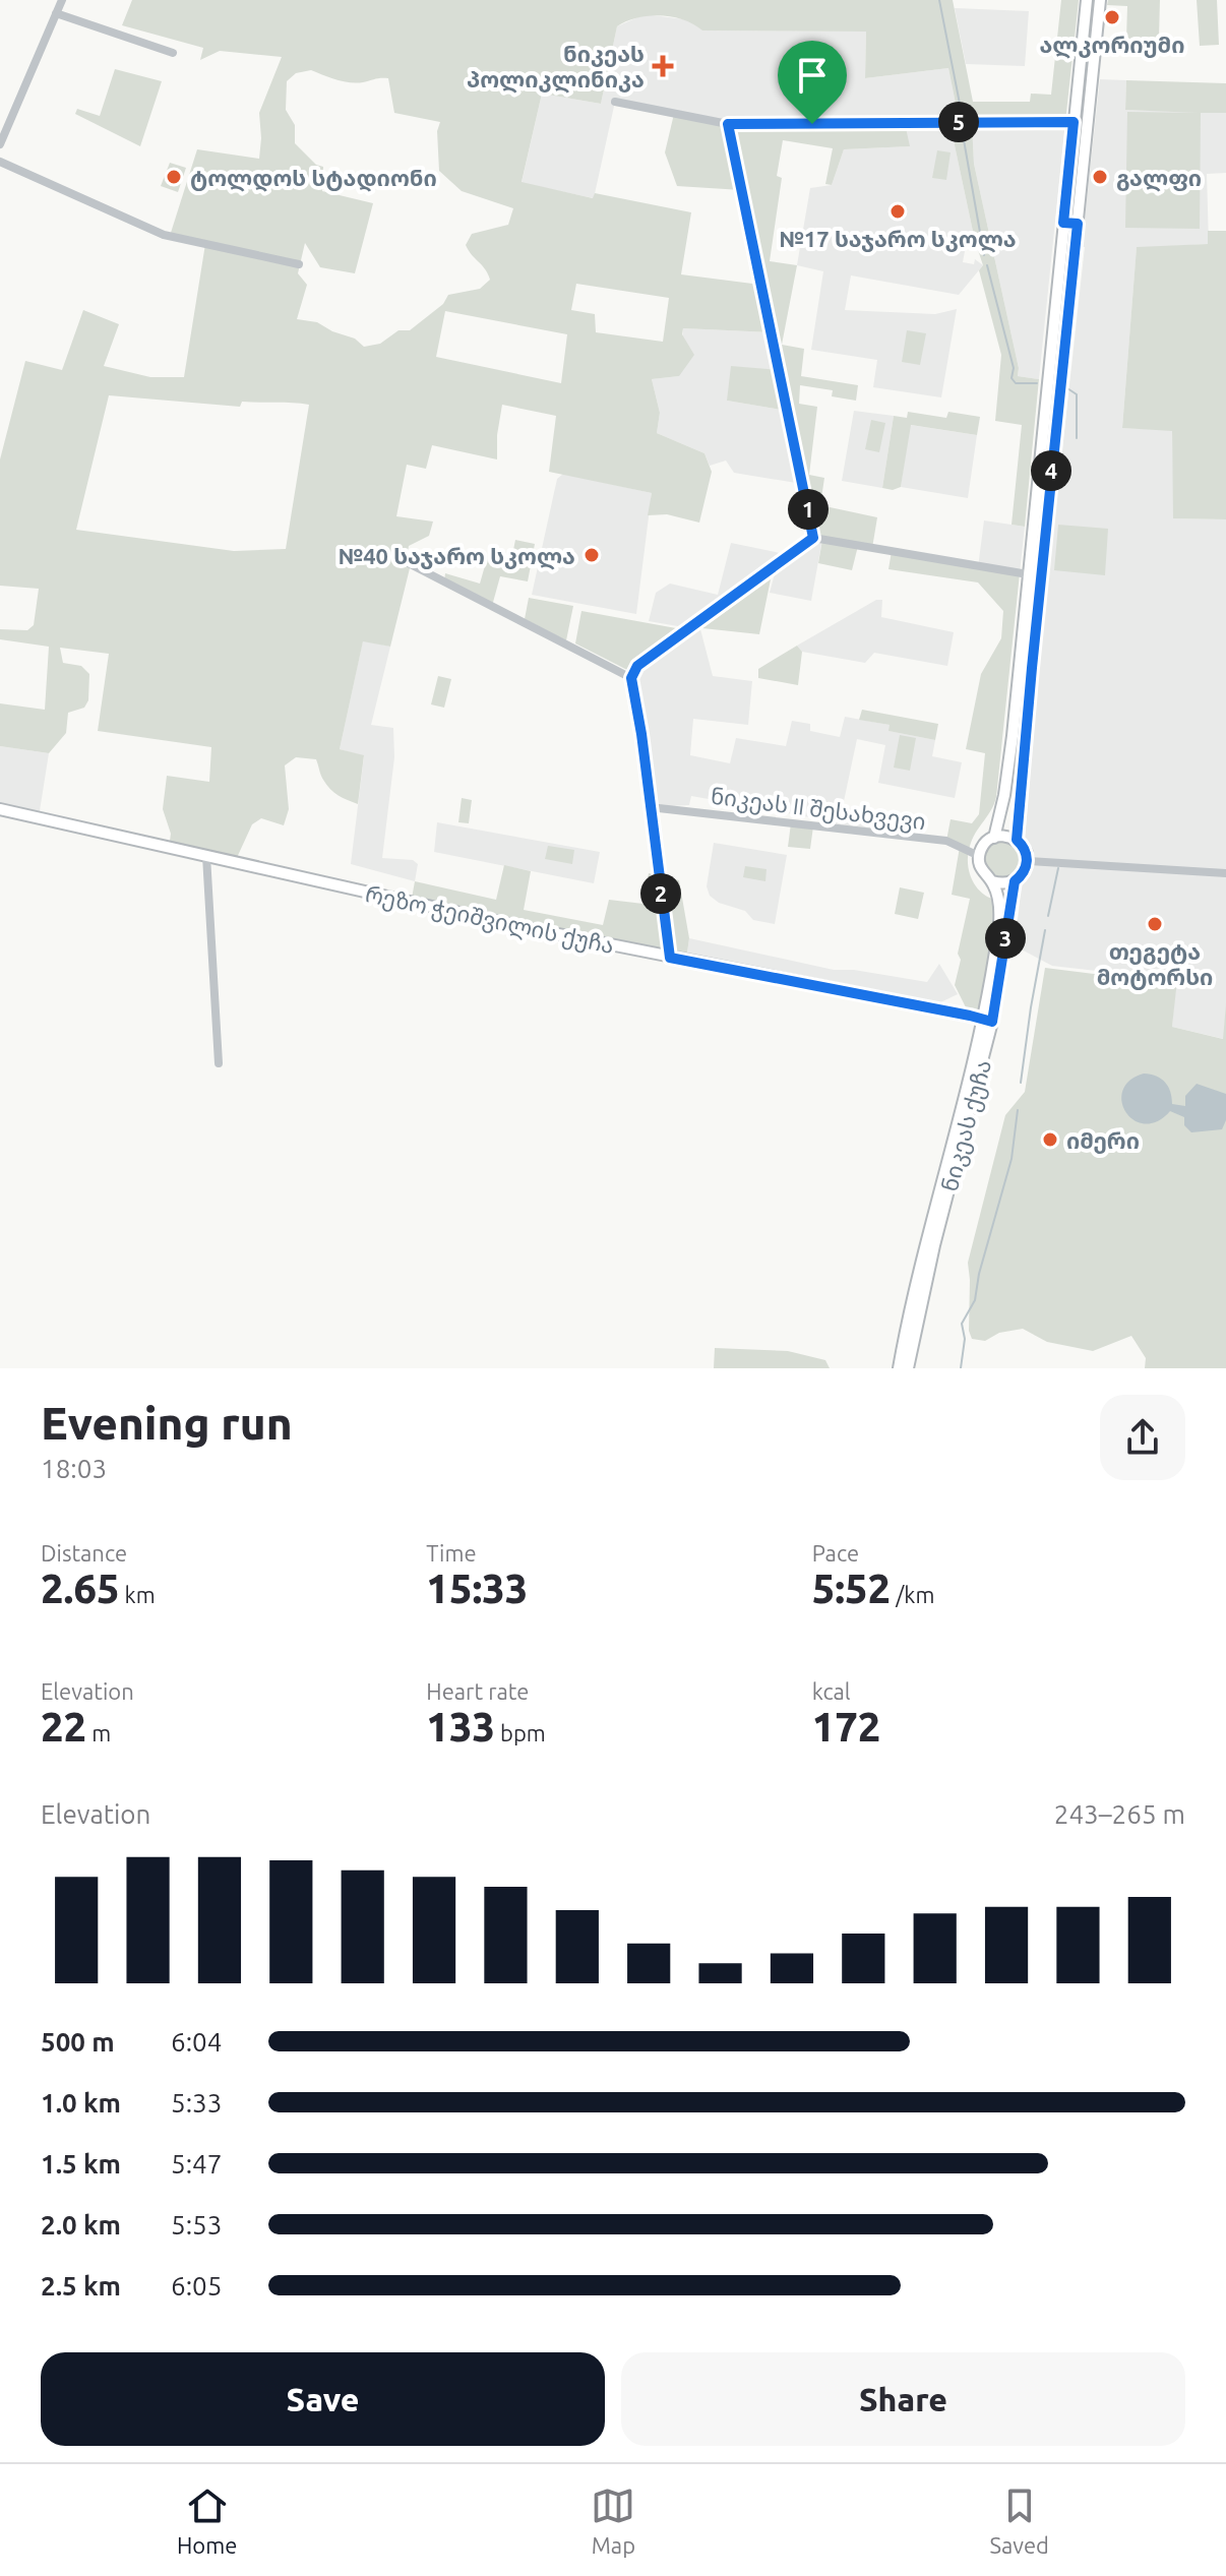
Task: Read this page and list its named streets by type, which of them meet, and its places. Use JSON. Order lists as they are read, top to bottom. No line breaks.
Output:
{"streets":{"main road":["რეზო ჭეიშვილის ქუჩა","ნიკეას ქუჩა"],"street":["ნიკეას II შესახვევი"]},"crossings":[["ნიკეას II შესახვევი","ნიკეას ქუჩა"],["რეზო ჭეიშვილის ქუჩა","ნიკეას ქუჩა"]],"places":{"other":["ალკორიუმი","ტოლდოს სტადიონი","გალფი","№17 საჯარო სკოლა","№40 საჯარო სკოლა","თეგეტა მოტორსი","იმერი"],"health":["ნიკეას პოლიკლინიკა"]},"page":{"pins":["5","4","1","2","3"],"heading":["Evening run","18:03"],"stats":[["Distance","2.65 km"],["Time","15:33"],["Pace","5:52 /km"],["Elevation","22 m"],["Heart rate","133 bpm"],["kcal","172"]],"chart":["Elevation","243–265 m"],"list":[{"name":"500 m","note":"6:04"},{"name":"1.0 km","note":"5:33"},{"name":"1.5 km","note":"5:47"},{"name":"2.0 km","note":"5:53"},{"name":"2.5 km","note":"6:05"}],"buttons":["Save","Share"],"tabs":["Home","Map","Saved"]}}
